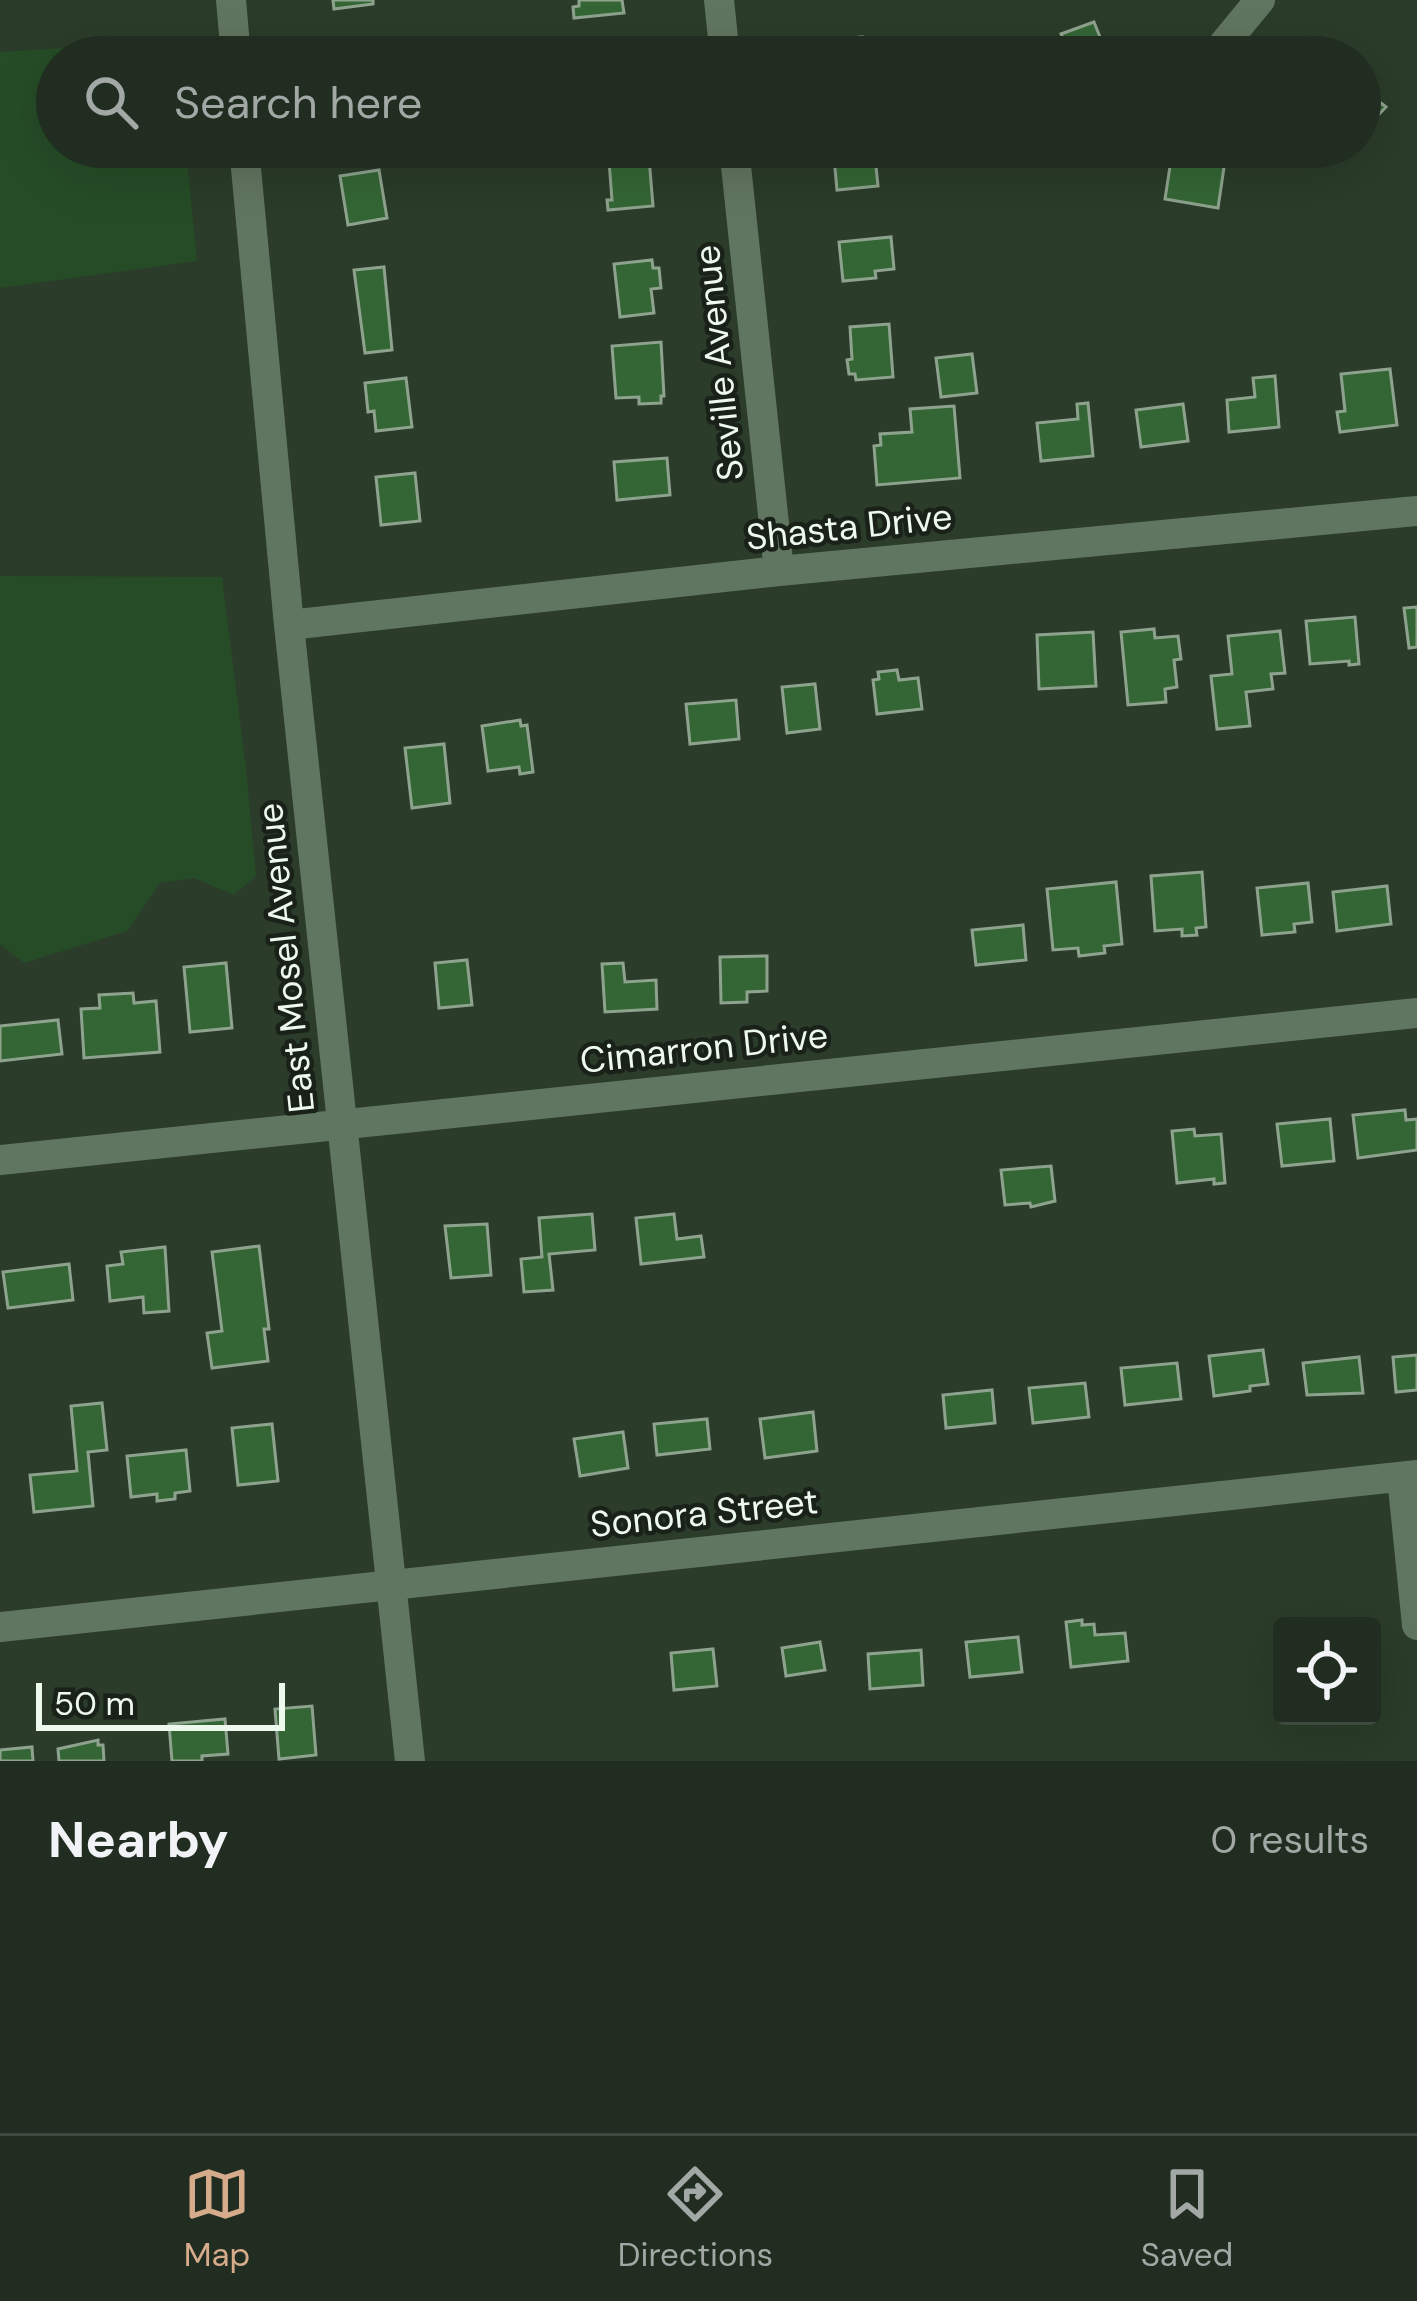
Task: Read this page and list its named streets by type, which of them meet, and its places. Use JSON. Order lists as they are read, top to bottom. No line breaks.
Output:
{"streets":{"street":["Seville Avenue","Shasta Drive","East Mosel Avenue","Cimarron Drive","Sonora Street"]},"crossings":[["Seville Avenue","Shasta Drive"],["Shasta Drive","East Mosel Avenue"],["East Mosel Avenue","Cimarron Drive"],["East Mosel Avenue","Sonora Street"]],"scale_bar":"50 m","page":{"search":"Search here","scale":"50 m","heading":["Nearby","0 results"],"nav":["Map","Directions","Saved"]}}
